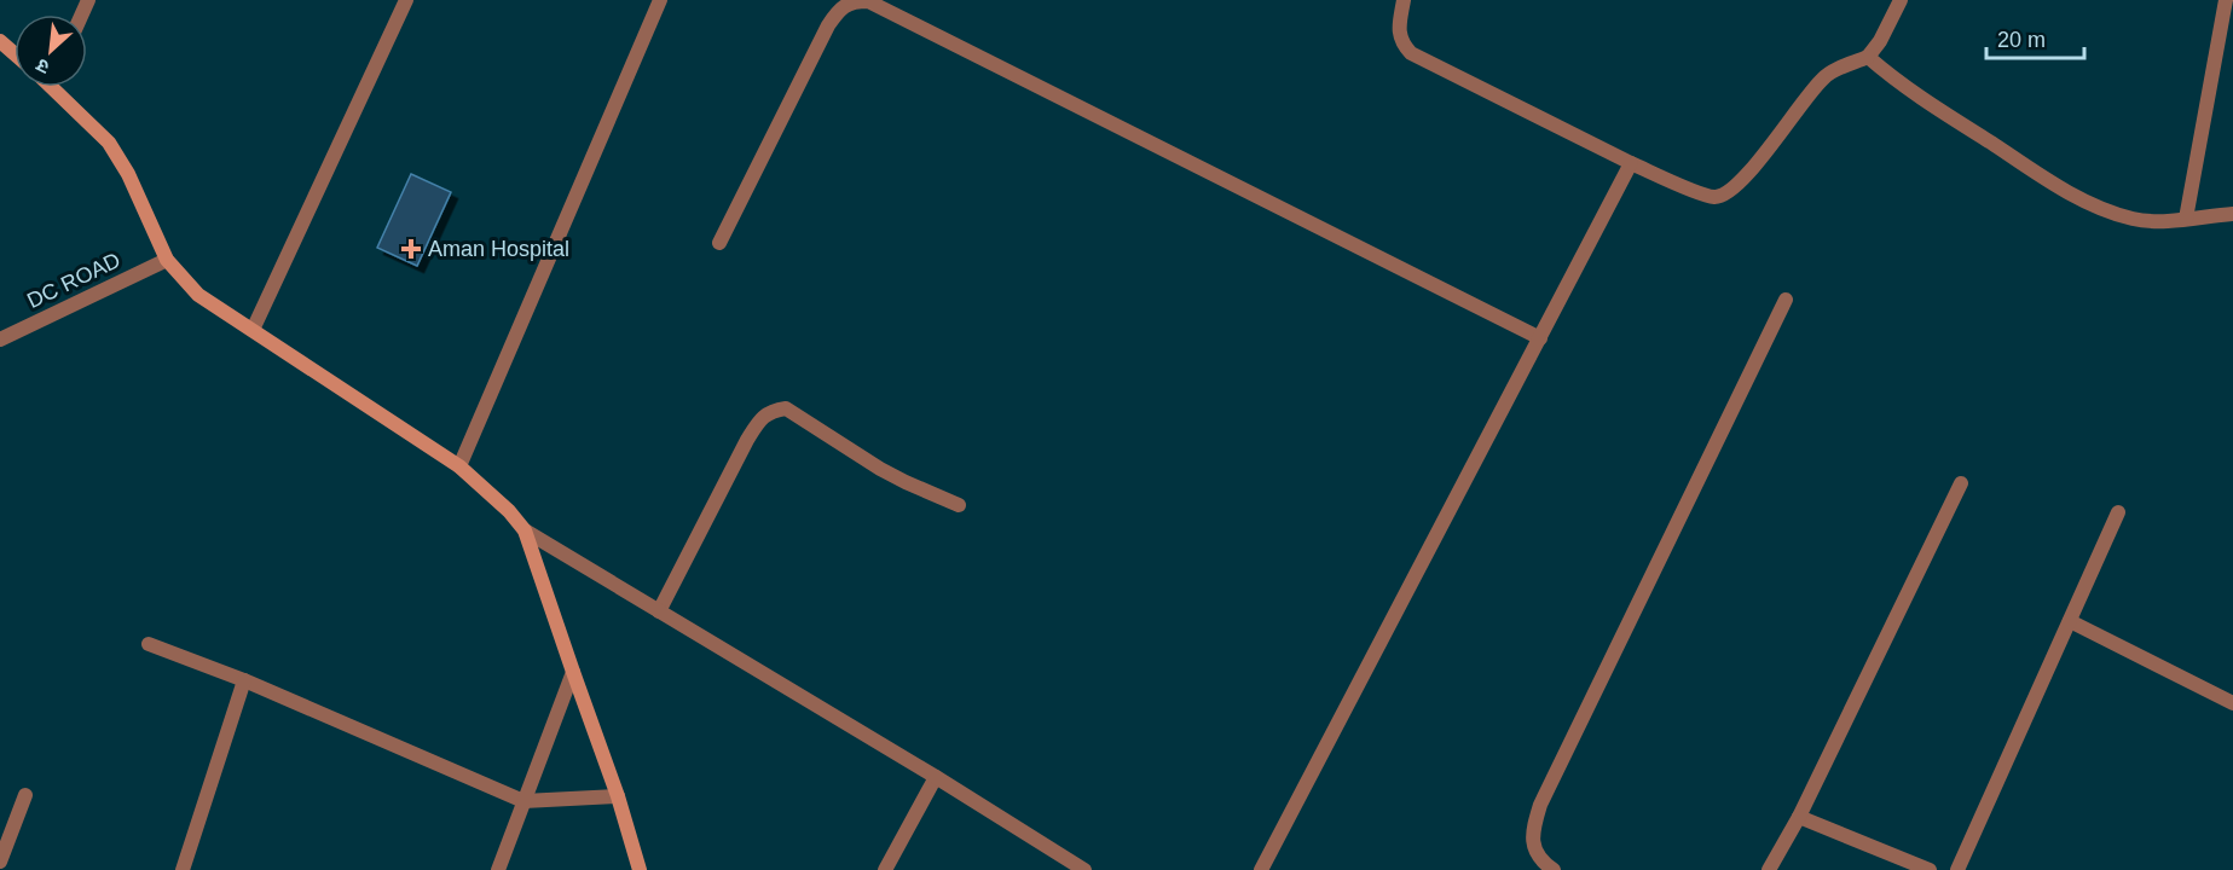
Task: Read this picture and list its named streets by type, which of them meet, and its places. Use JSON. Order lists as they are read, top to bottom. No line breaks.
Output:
{"streets":{"street":["DC ROAD"]},"places":{"health":["Aman Hospital"]},"scale_bar":"20 m","north":"bottom left"}
